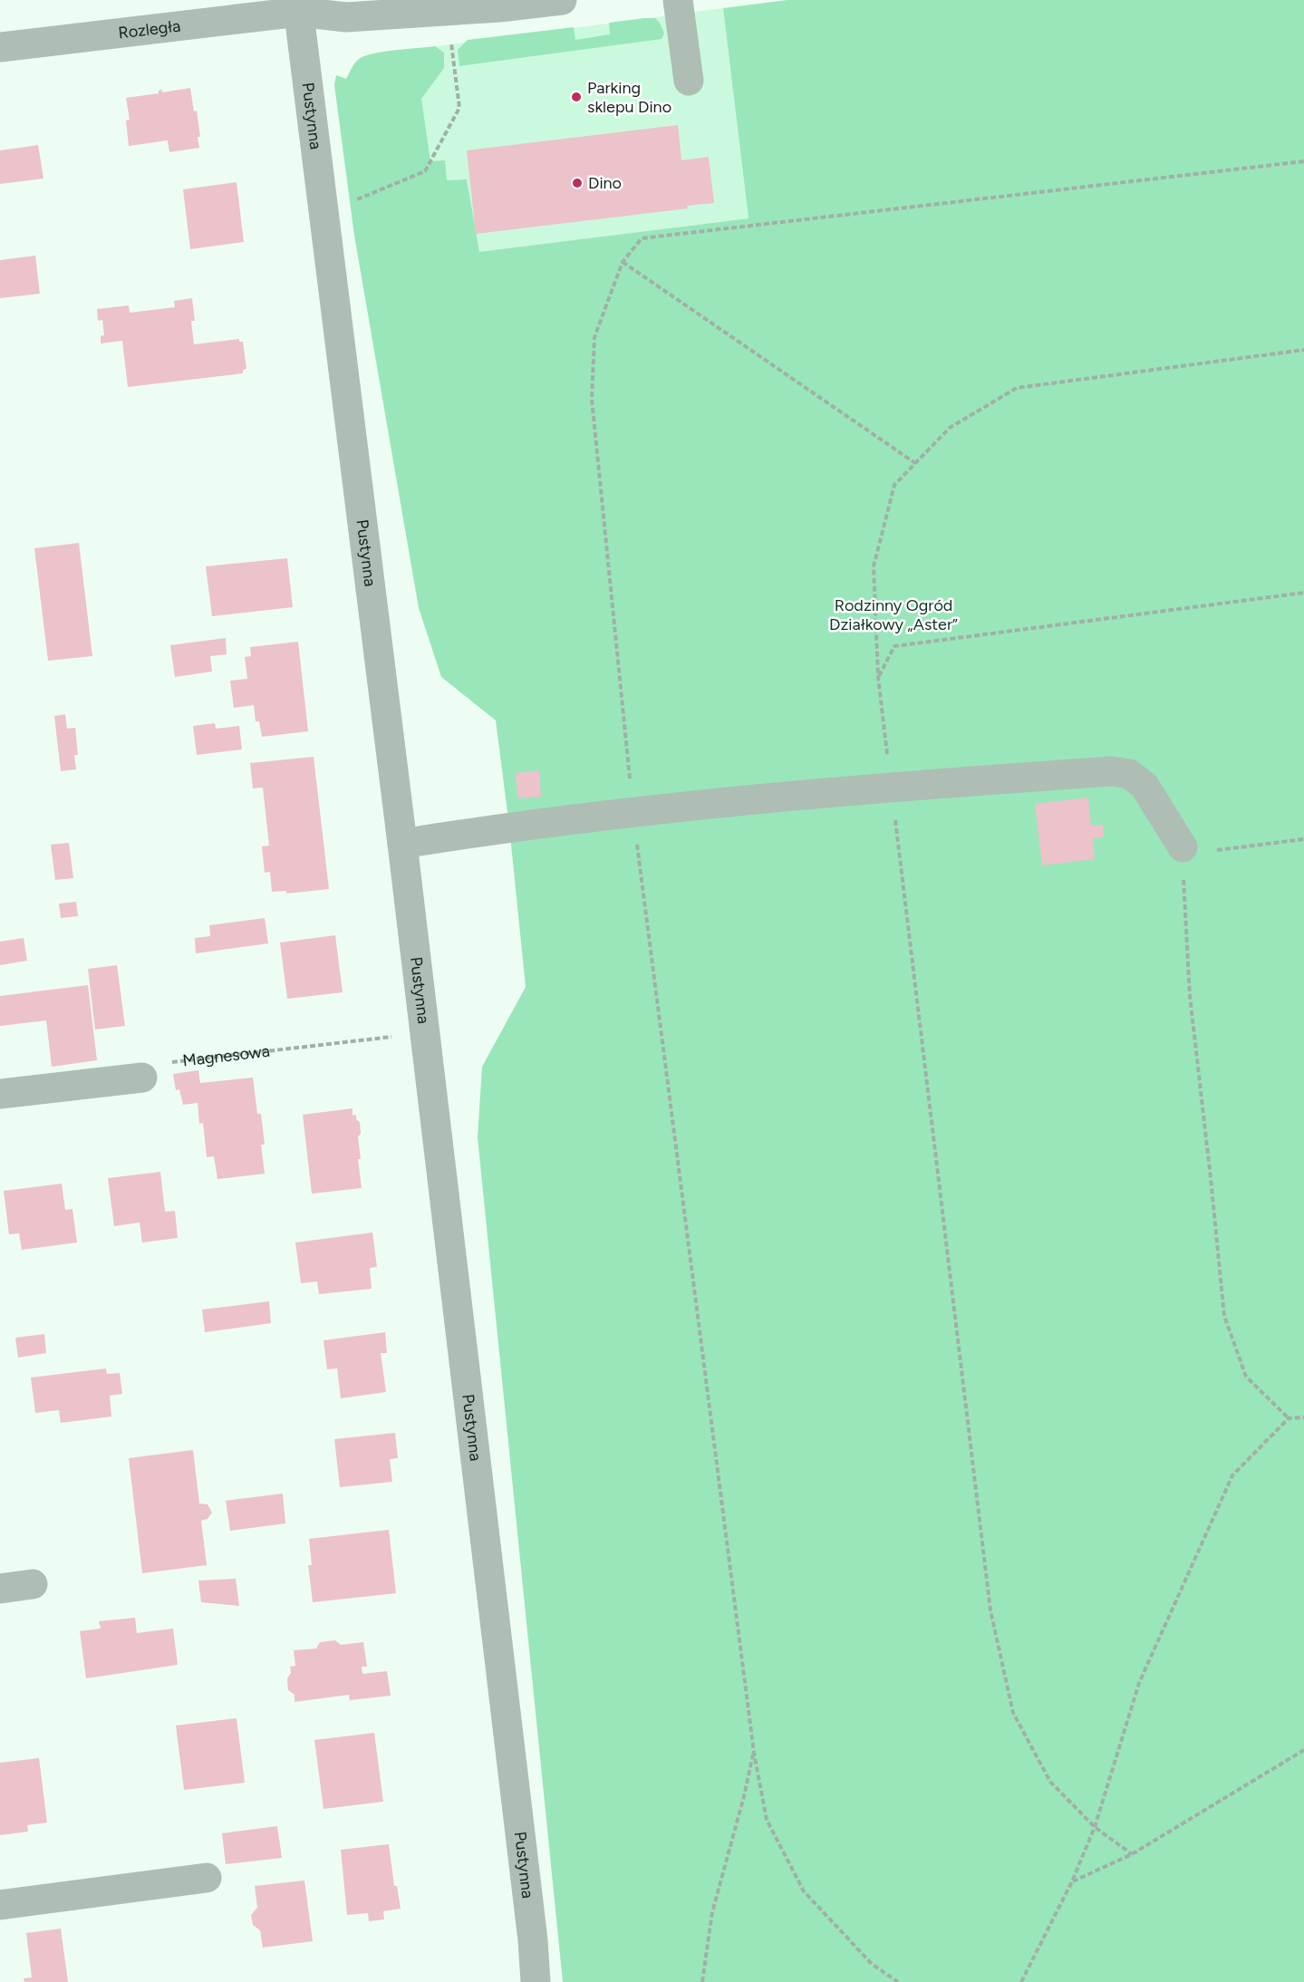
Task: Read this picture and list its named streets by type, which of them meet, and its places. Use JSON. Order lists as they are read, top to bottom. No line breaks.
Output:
{"streets":{"street":["Rozległa","Pustynna"],"path":["Magnesowa"]},"crossings":[["Rozległa","Pustynna"],["Pustynna","Magnesowa"]],"parks":["Rodzinny Ogród Działkowy „Aster”"],"places":["Parking sklepu Dino","Dino"]}
